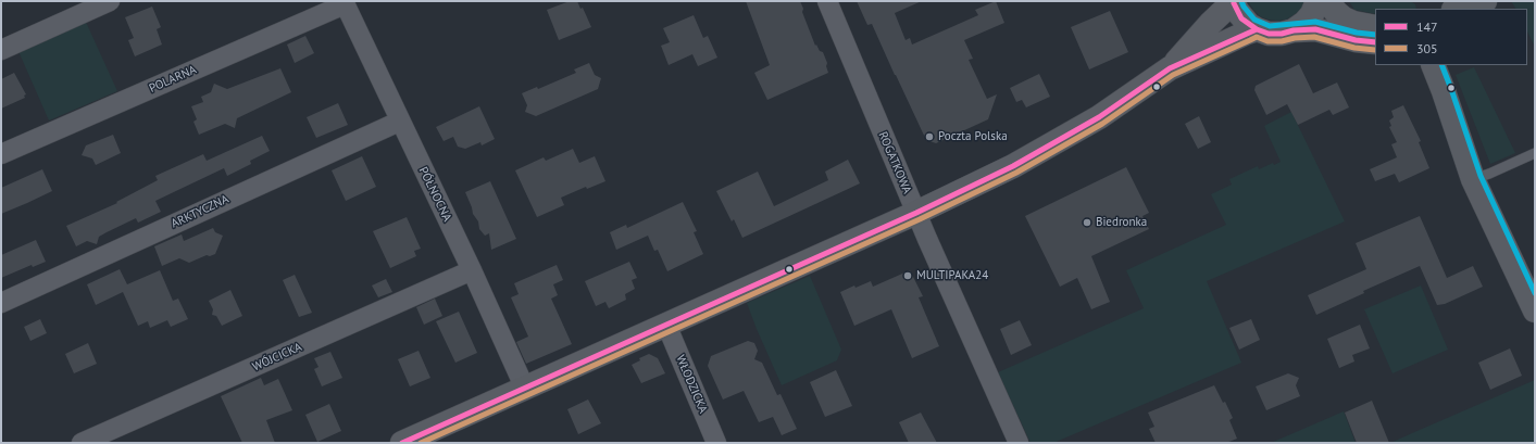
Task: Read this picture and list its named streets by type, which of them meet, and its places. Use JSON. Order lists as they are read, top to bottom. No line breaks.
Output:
{"streets":{"street":["POLARNA","ROGATKOWA","PÓŁNOCNA","ARKTYCZNA","WÓJCICKA","WŁODZICKA"]},"crossings":[["POLARNA","PÓŁNOCNA"],["PÓŁNOCNA","ARKTYCZNA"],["PÓŁNOCNA","WÓJCICKA"]],"places":["Poczta Polska","Biedronka","MULTIPAKA24"],"lines":["transit line 147","transit line 305"],"legend":["147","305"]}
